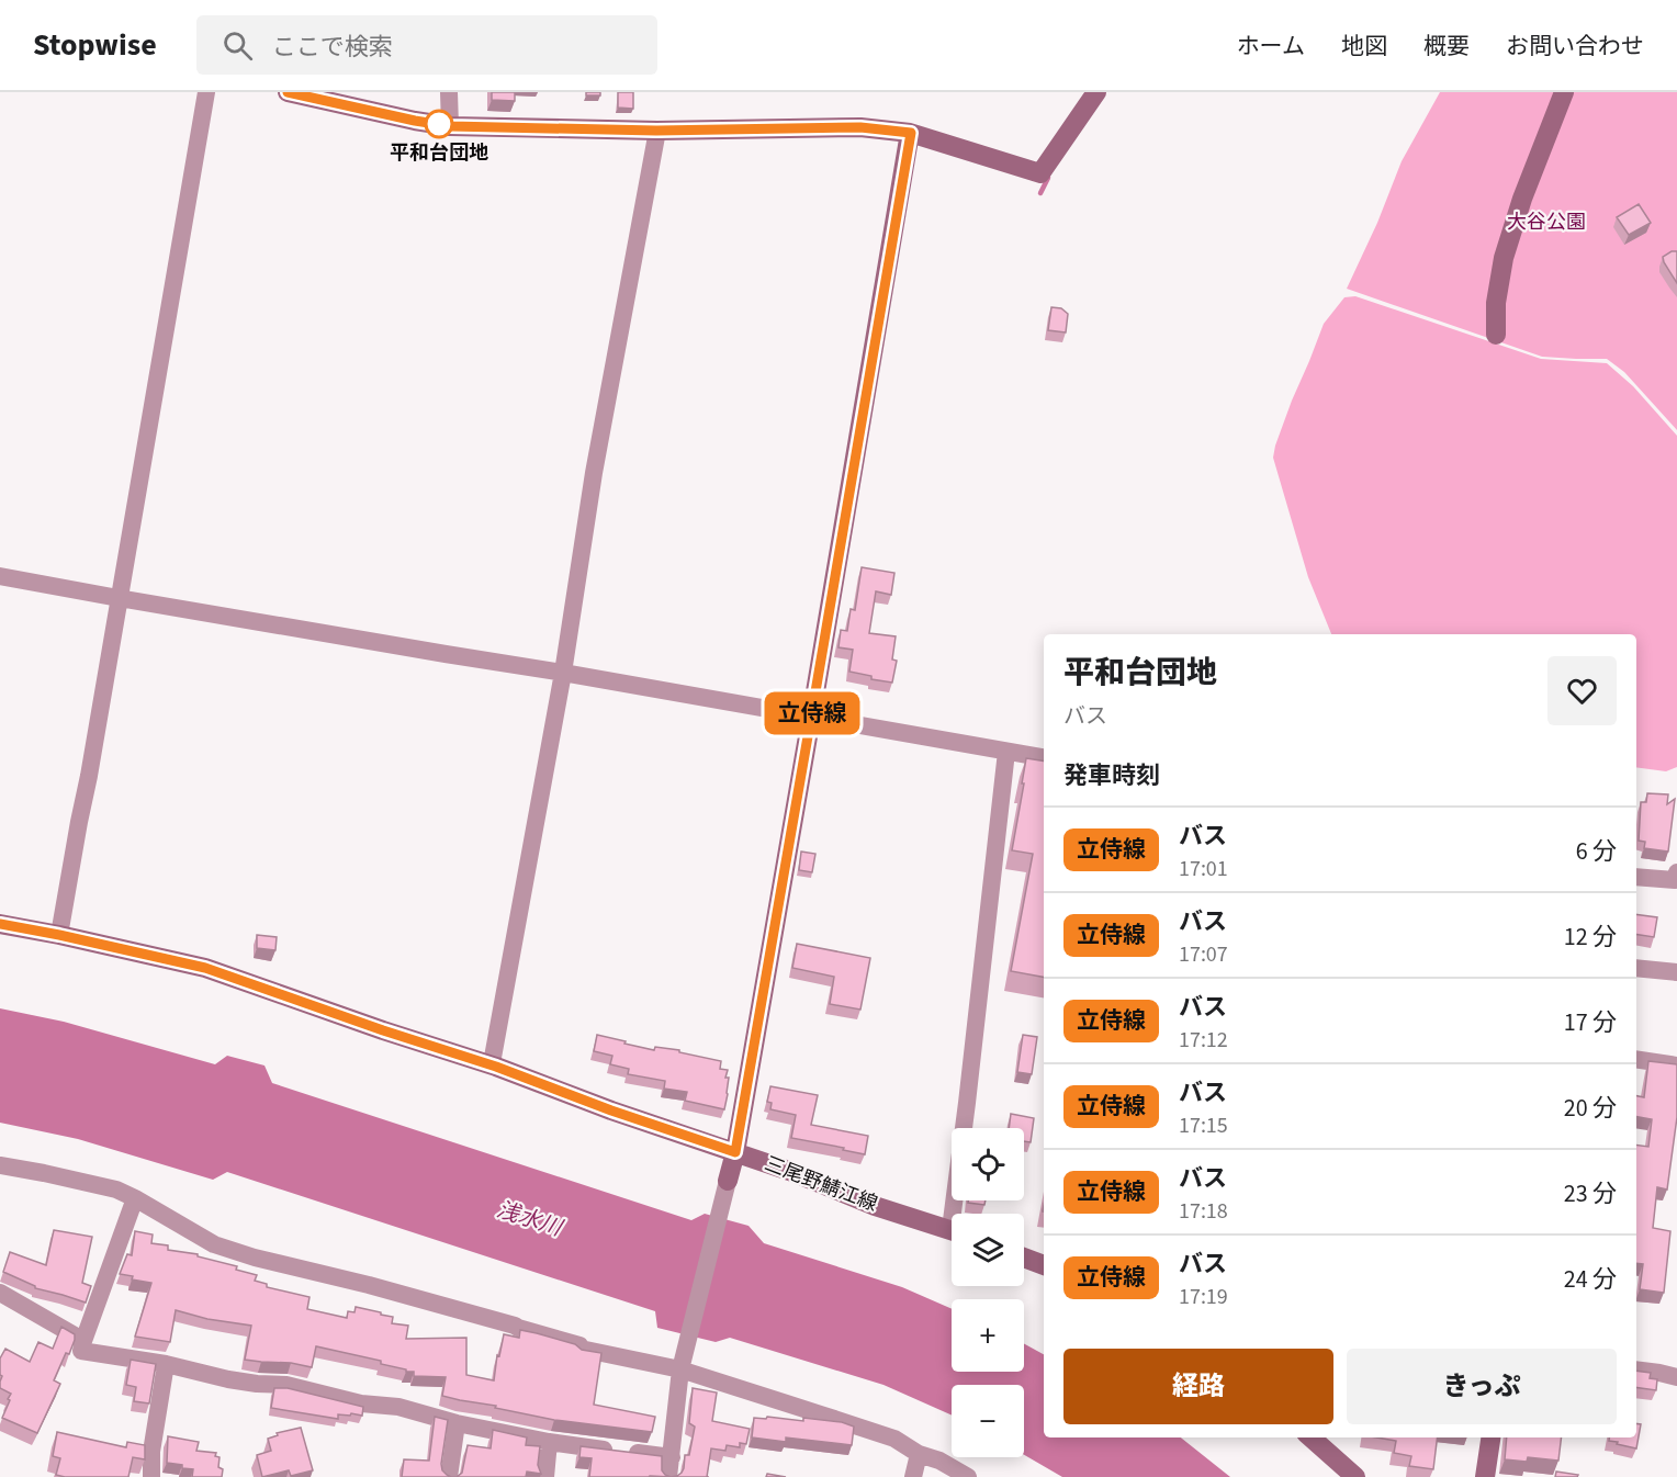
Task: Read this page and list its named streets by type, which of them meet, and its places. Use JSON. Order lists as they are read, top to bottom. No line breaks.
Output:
{"streets":{"street":["三尾野鯖江線"]},"water":["浅水川"],"parks":["大谷公園"],"places":["平和台団地"],"lines":["bus line 立侍線"],"page":{"header":"Stopwise","search":"ここで検索","nav":["ホーム","地図","概要","お問い合わせ"],"on_map":"立侍線","heading":[["平和台団地","バス"],"発車時刻"],"list":[{"mark":"立侍線","name":"バス","note":"17:01","value":"6 分"},{"mark":"立侍線","name":"バス","note":"17:07","value":"12 分"},{"mark":"立侍線","name":"バス","note":"17:12","value":"17 分"},{"mark":"立侍線","name":"バス","note":"17:15","value":"20 分"},{"mark":"立侍線","name":"バス","note":"17:18","value":"23 分"},{"mark":"立侍線","name":"バス","note":"17:19","value":"24 分"}],"map_buttons":["+","−"],"buttons":["経路","きっぷ"]}}
